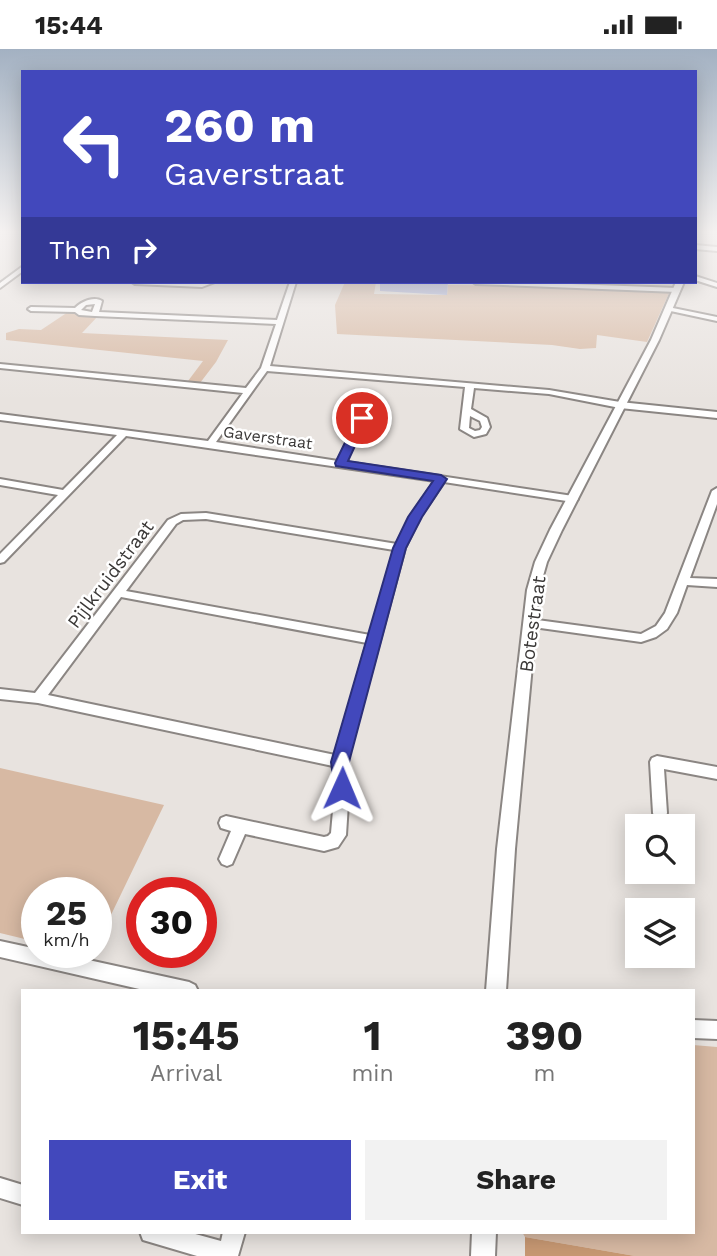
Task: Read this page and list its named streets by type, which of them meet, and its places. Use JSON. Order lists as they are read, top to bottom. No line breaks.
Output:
{"streets":{"street":["Gaverstraat","Pijlkruidstraat","Botestraat"]},"crossings":[["Gaverstraat","Botestraat"]],"page":{"status":"15:44","turn":["260 m","Gaverstraat"],"then":"Then","speed":"25 km/h","limit":"30","eta":["15:45","Arrival","1","min","390","m"],"buttons":["Exit","Share"]}}
